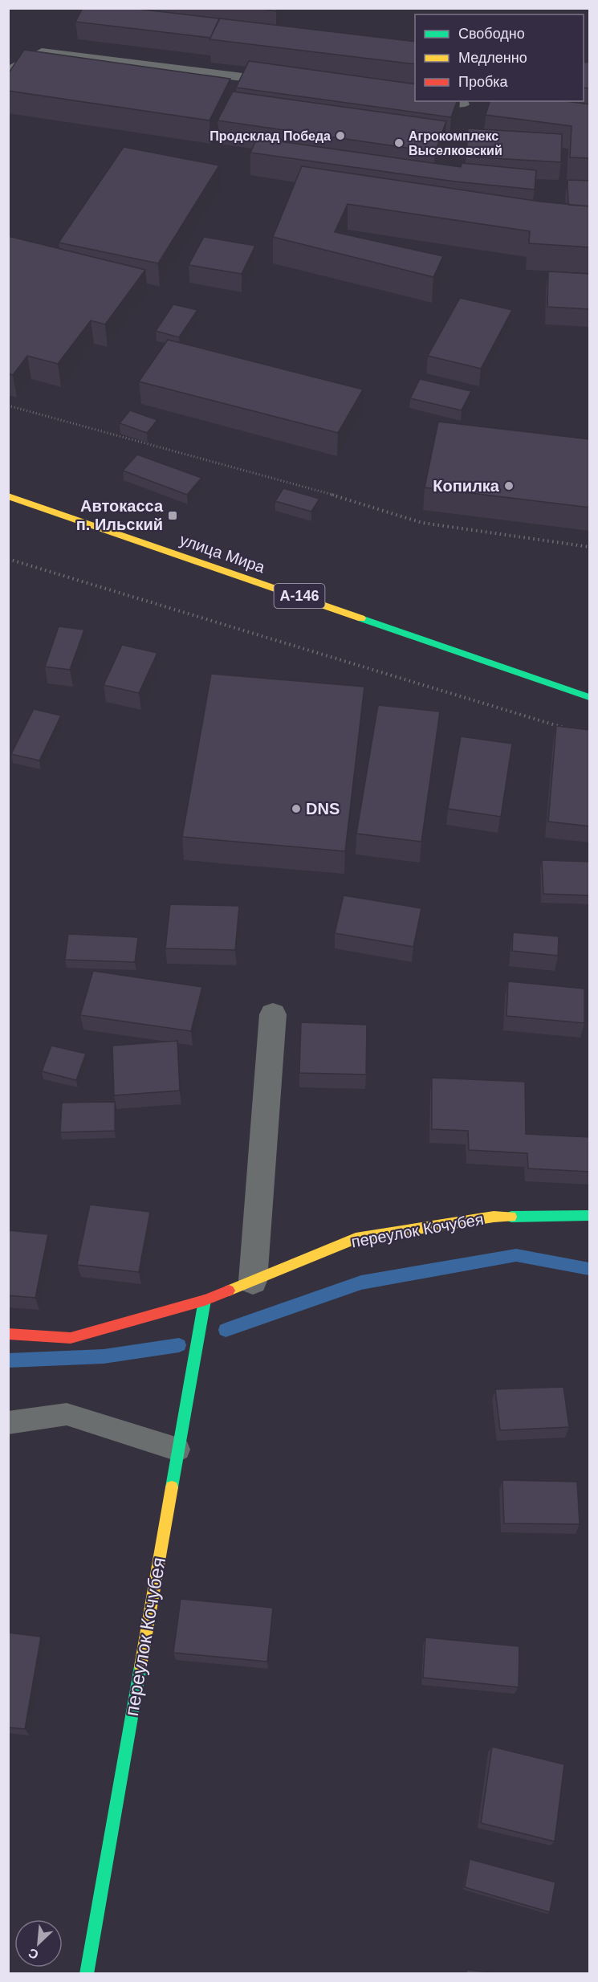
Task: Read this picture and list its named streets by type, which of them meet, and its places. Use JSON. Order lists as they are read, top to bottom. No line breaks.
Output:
{"streets":{"main road":["улица Мира","А-146","переулок Кочубея"]},"places":{"other":["Продсклад Победа","Агрокомплекс Выселковский","Копилка","DNS"],"transit":["Автокасса п. Ильский"]},"legend":["Свободно","Медленно","Пробка"],"north":"bottom left"}
